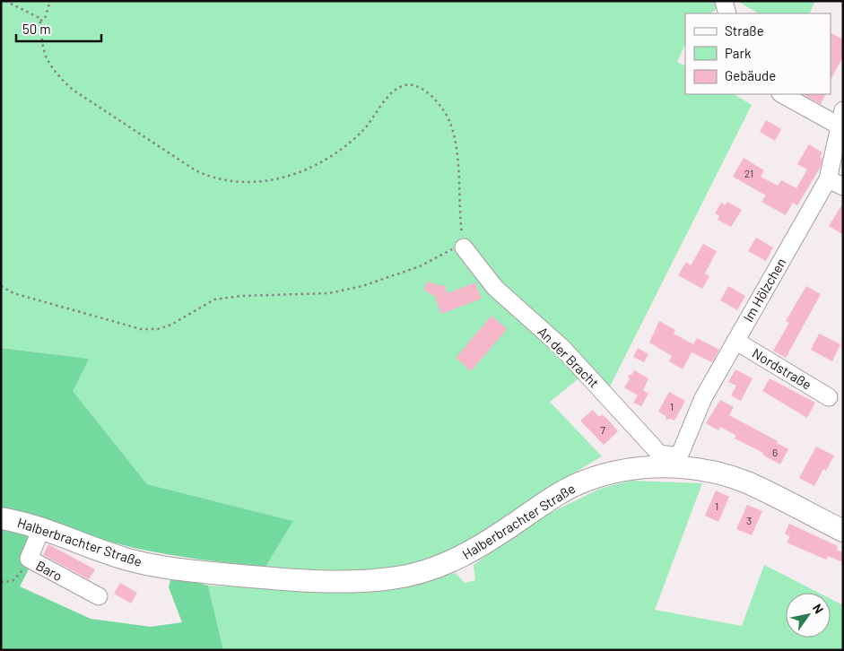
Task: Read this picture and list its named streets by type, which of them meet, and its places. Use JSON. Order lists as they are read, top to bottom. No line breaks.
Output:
{"streets":{"main road":["Halberbrachter Straße"],"street":["Im Hölzchen","An der Bracht","Nordstraße","Baro"]},"crossings":[["Im Hölzchen","An der Bracht"],["Im Hölzchen","Nordstraße"],["Im Hölzchen","Halberbrachter Straße"],["An der Bracht","Halberbrachter Straße"],["Halberbrachter Straße","Baro"]],"house_numbers":["21","1","7","6","1","3"],"legend":["Straße","Park","Gebäude"],"scale_bar":"50 m","north":"top right"}
